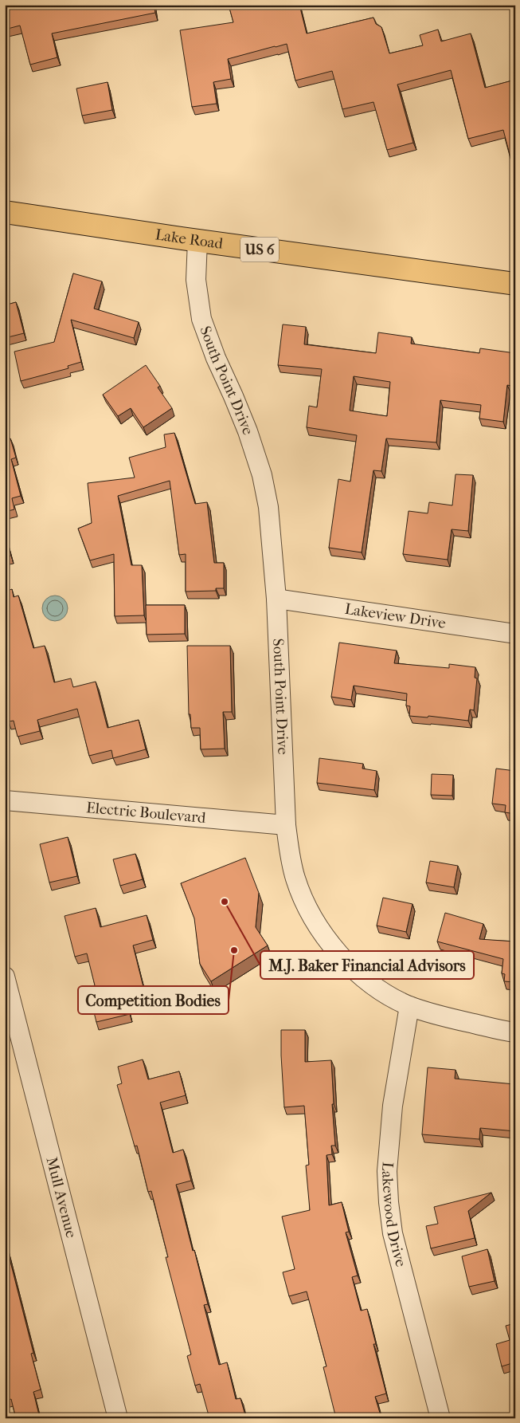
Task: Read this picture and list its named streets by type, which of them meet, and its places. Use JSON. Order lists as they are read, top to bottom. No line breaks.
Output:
{"streets":{"main road":["Lake Road","US 6"],"street":["South Point Drive","Lakeview Drive","Electric Boulevard","Mull Avenue","Lakewood Drive"]},"crossings":[["Lake Road","South Point Drive"],["South Point Drive","Lakeview Drive"],["South Point Drive","Electric Boulevard"],["South Point Drive","Lakewood Drive"]],"places":["M.J. Baker Financial Advisors","Competition Bodies"]}
